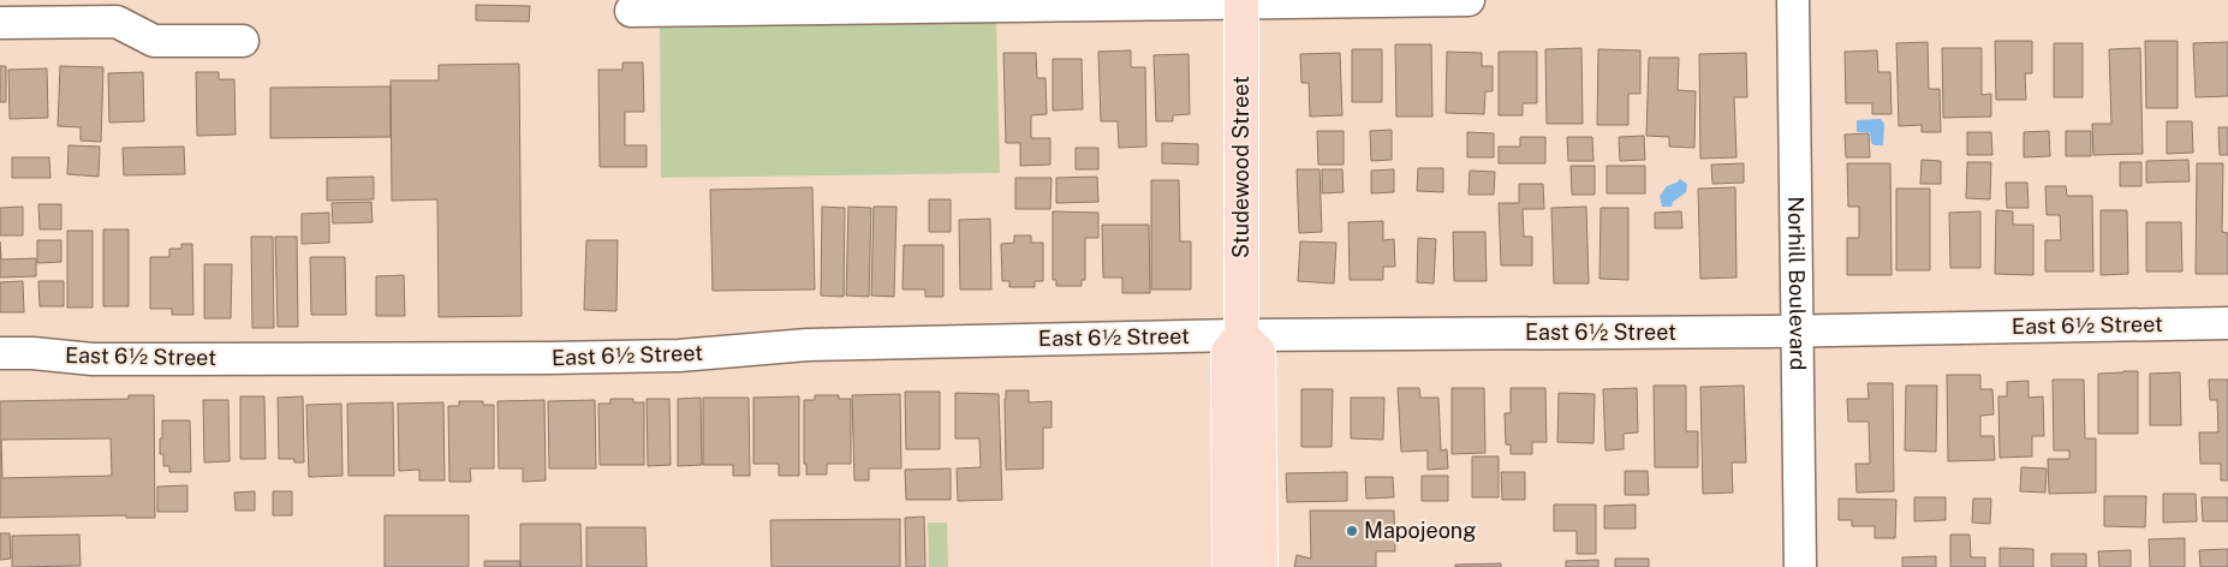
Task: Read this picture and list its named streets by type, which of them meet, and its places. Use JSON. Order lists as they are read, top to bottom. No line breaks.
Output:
{"streets":{"main road":["Studewood Street"],"street":["Norhill Boulevard","East 6½ Street"]},"crossings":[["Studewood Street","East 6½ Street"],["Norhill Boulevard","East 6½ Street"]],"places":["Mapojeong"]}
